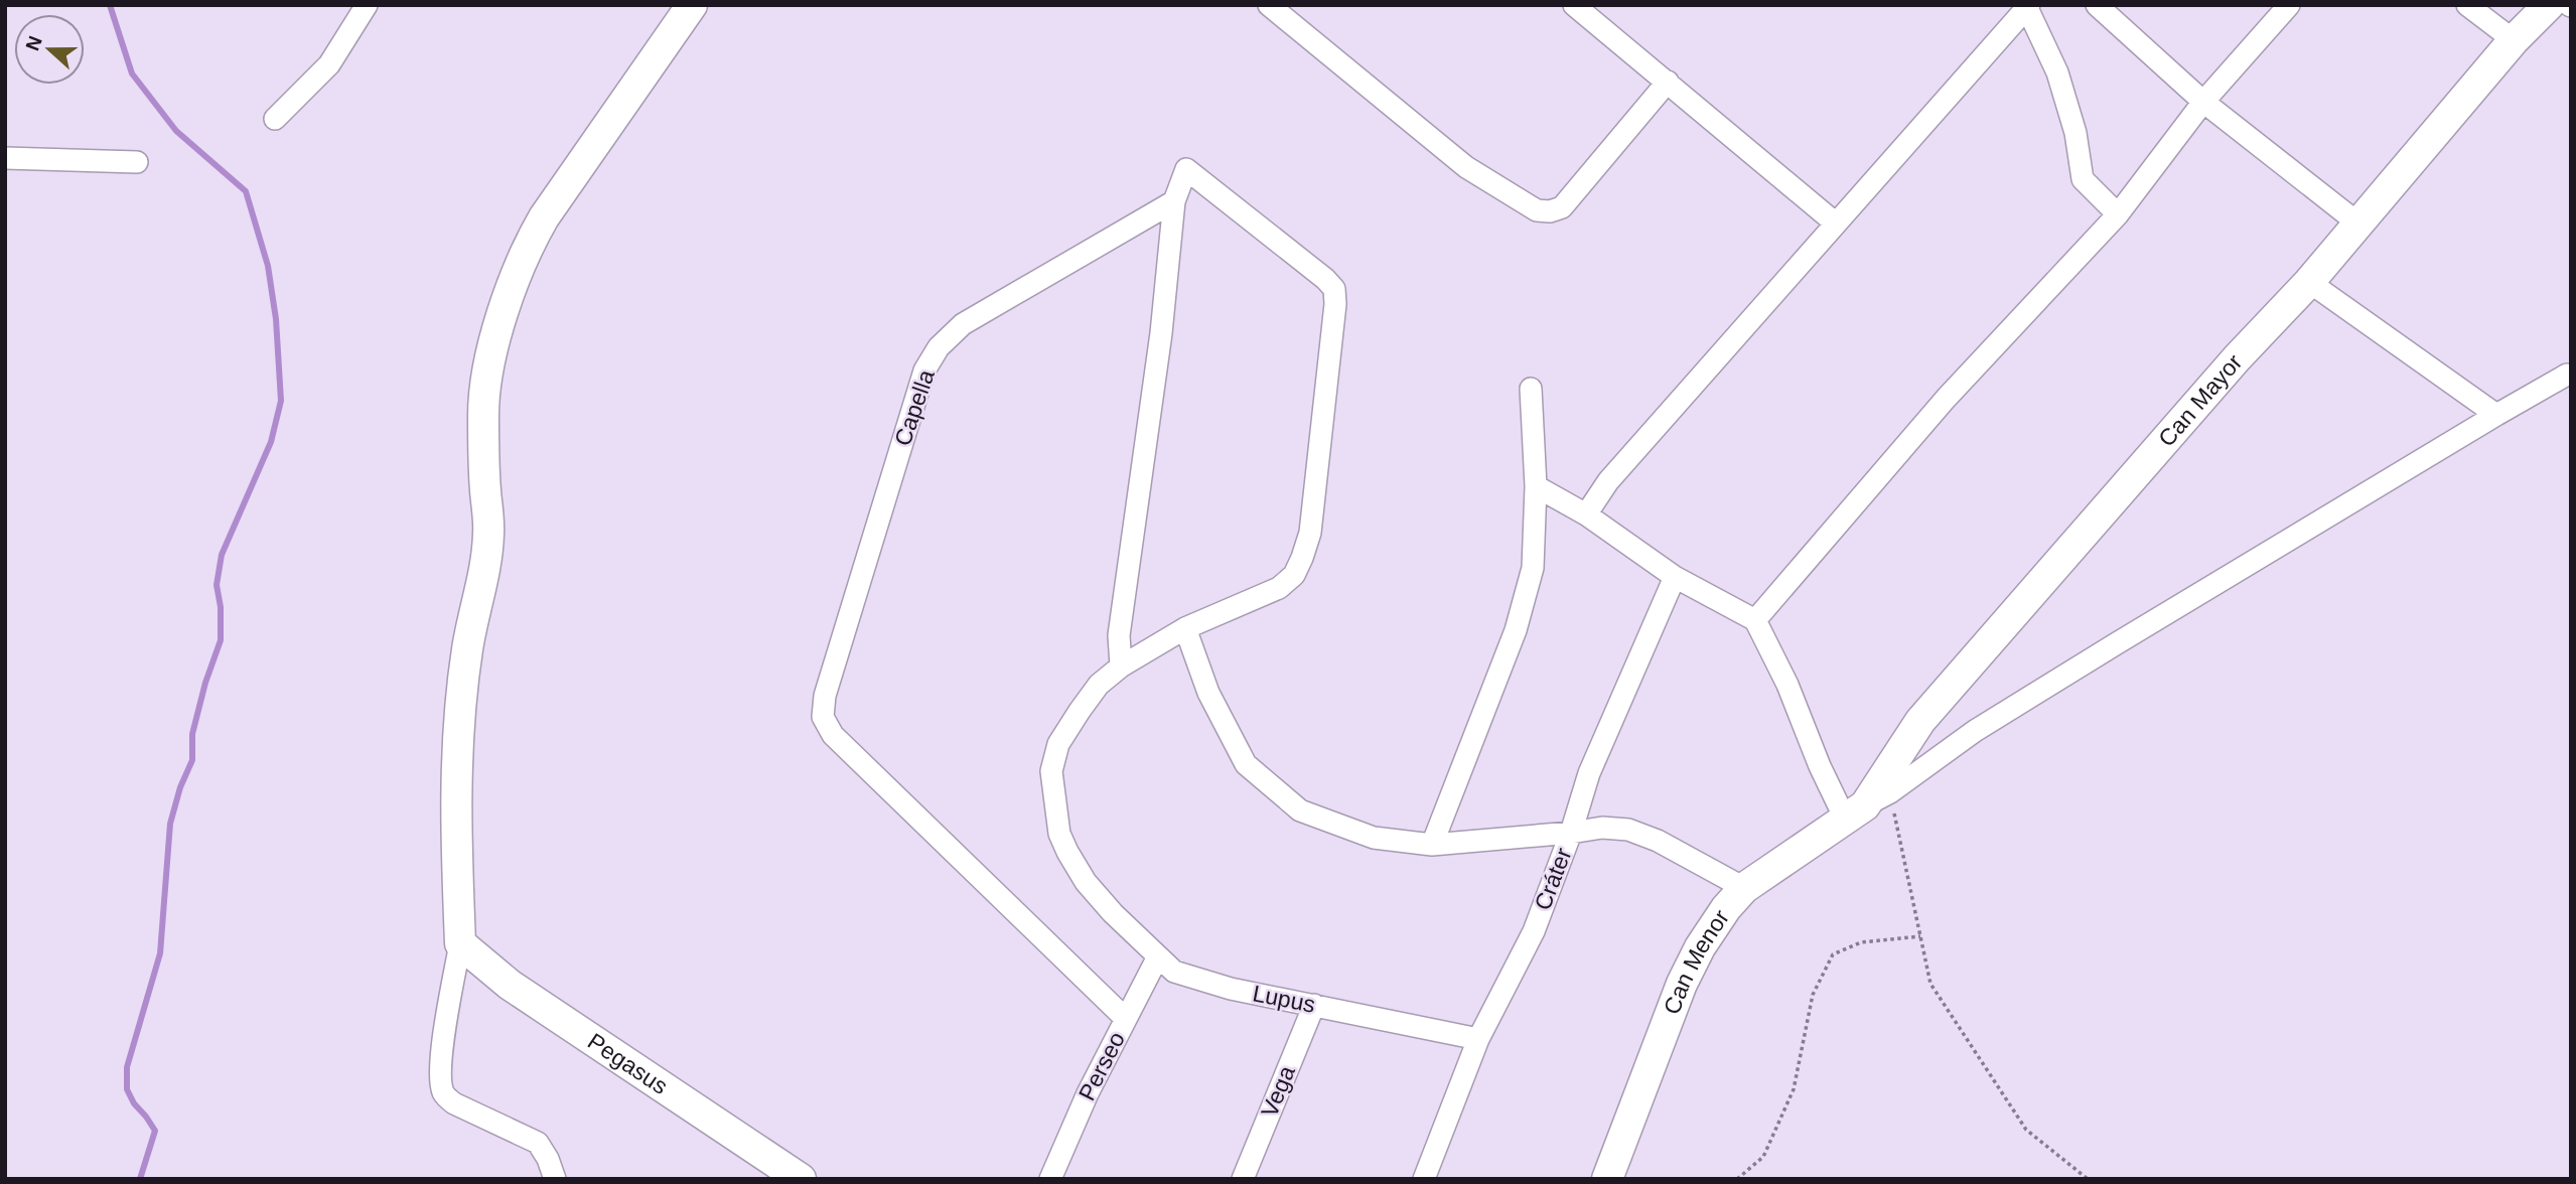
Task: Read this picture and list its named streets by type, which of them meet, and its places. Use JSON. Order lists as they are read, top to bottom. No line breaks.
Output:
{"streets":{"street":["Can Mayor","Capella","Cráter","Can Menor","Lupus","Pegasus","Perseo","Vega"]},"crossings":[["Can Mayor","Can Menor"],["Capella","Lupus"],["Capella","Perseo"],["Cráter","Lupus"],["Lupus","Perseo"],["Lupus","Vega"]],"north":"left"}
